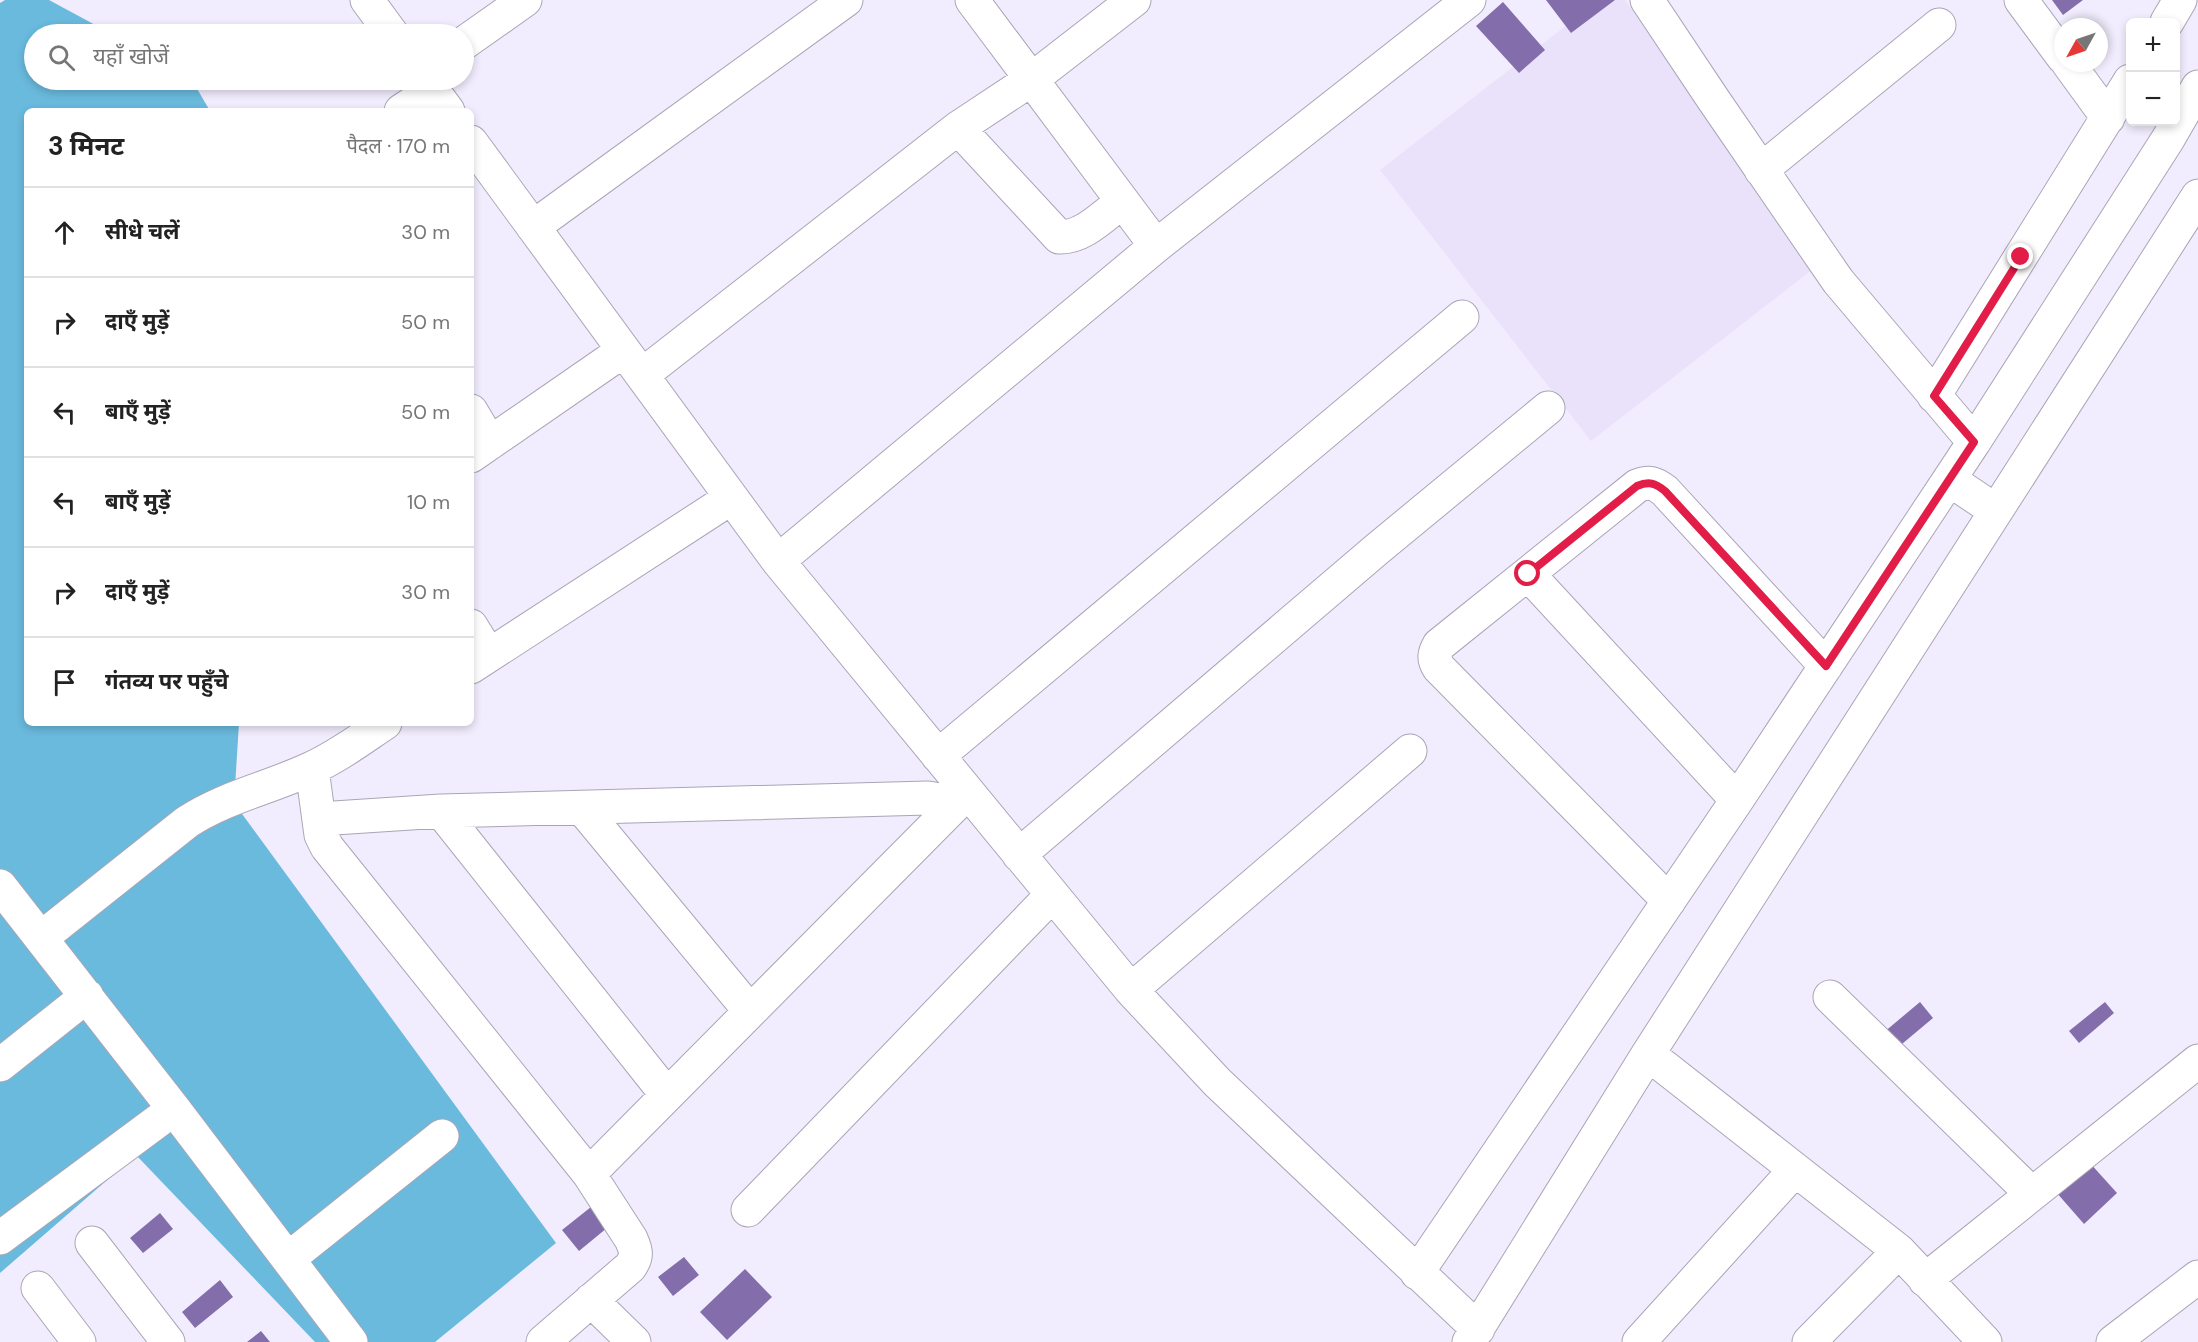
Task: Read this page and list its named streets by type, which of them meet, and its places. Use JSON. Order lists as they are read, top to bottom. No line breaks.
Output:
{"north":"bottom left","page":{"map_buttons":["+","−"],"search":"यहाँ खोजें","heading":["3 मिनट","पैदल · 170 m"],"list":[["सीधे चलें","30 m"],["दाएँ मुड़ें","50 m"],["बाएँ मुड़ें","50 m"],["बाएँ मुड़ें","10 m"],["दाएँ मुड़ें","30 m"],"गंतव्य पर पहुँचे"]}}
